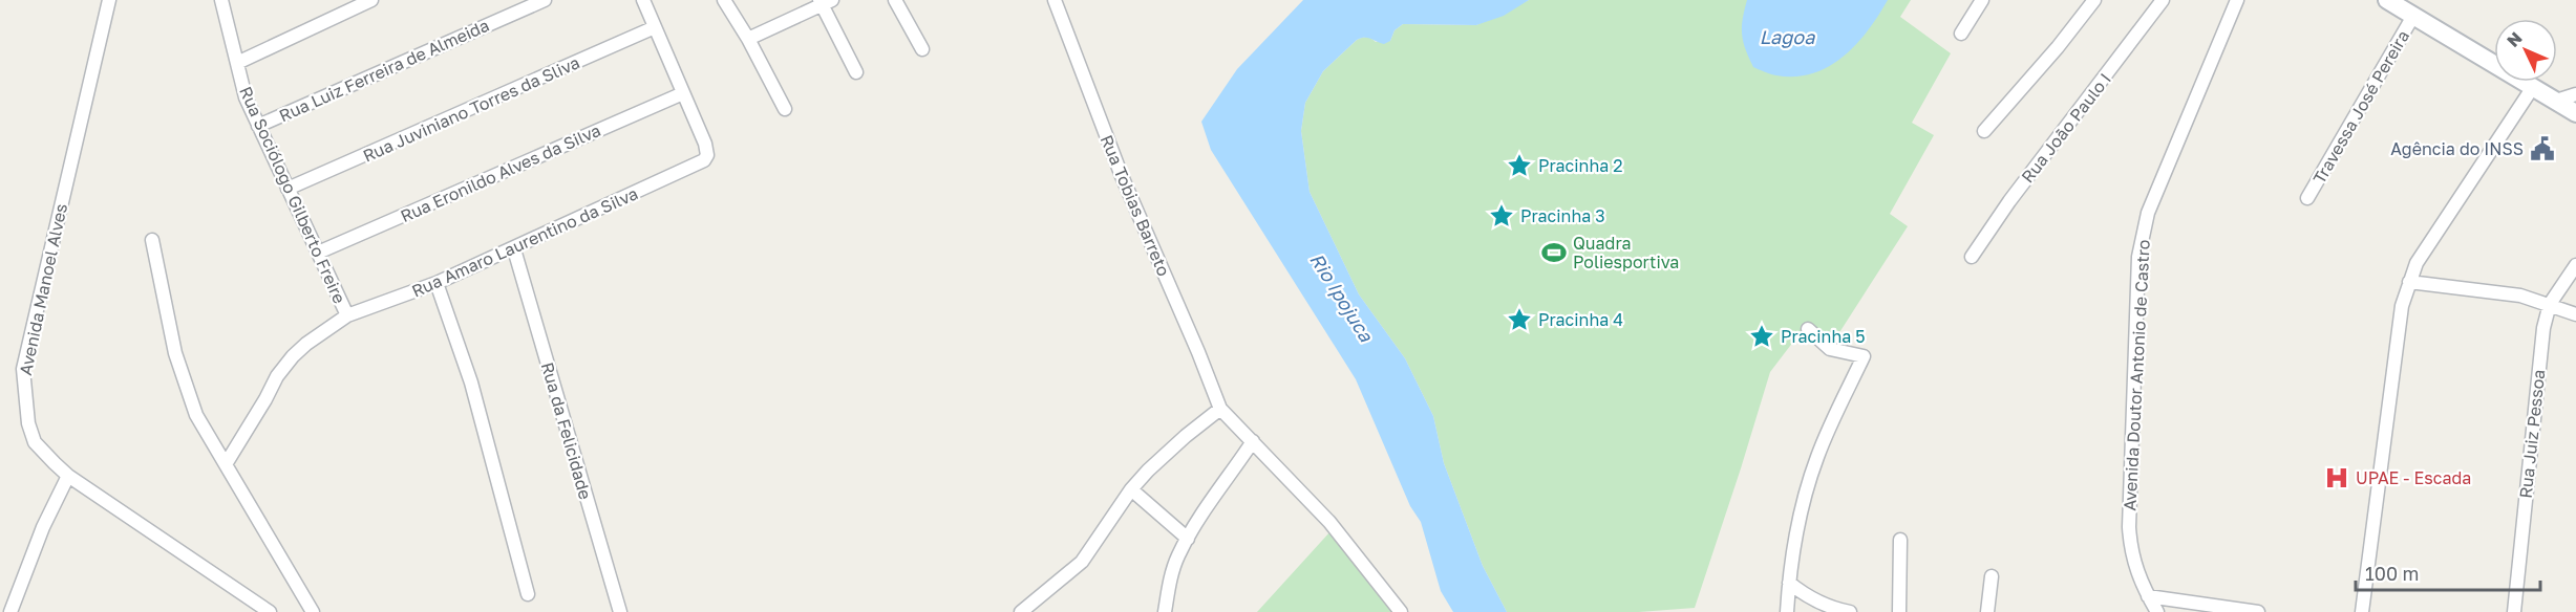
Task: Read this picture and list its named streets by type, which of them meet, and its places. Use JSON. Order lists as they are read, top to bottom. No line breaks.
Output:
{"streets":{"street":["Rua Luiz Ferreira de Almeida","Travessa José Pereira","Rua Juviniano Torres da Sliva","Rua João Paulo I","Rua Eronildo Alves da Silva","Rua Sociólogo Gilberto Freire","Rua Tobias Barreto","Rua Amaro Laurentino da Silva","Avenida Manoel Alves","Avenida Doutor Antonio de Castro","Rua da Felicidade","Rua Juiz Pessoa"]},"crossings":[["Rua Luiz Ferreira de Almeida","Rua Sociólogo Gilberto Freire"],["Rua Juviniano Torres da Sliva","Rua Sociólogo Gilberto Freire"],["Rua Eronildo Alves da Silva","Rua Sociólogo Gilberto Freire"],["Rua Eronildo Alves da Silva","Rua Amaro Laurentino da Silva"],["Rua Sociólogo Gilberto Freire","Rua Amaro Laurentino da Silva"],["Rua Amaro Laurentino da Silva","Rua da Felicidade"]],"water":["Lagoa","Rio Ipojuca"],"places":{"public building":["Agência do INSS"],"place":["Pracinha 2","Pracinha 3","Pracinha 4","Pracinha 5"],"sports":["Quadra Poliesportiva"],"hospital":["UPAE - Escada"]},"scale_bar":"100 m","north":"top left"}
